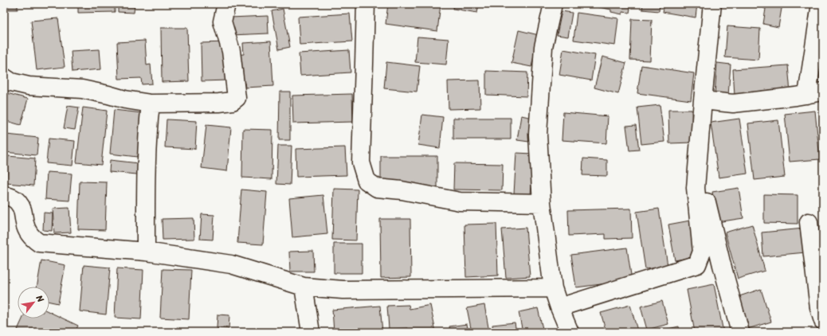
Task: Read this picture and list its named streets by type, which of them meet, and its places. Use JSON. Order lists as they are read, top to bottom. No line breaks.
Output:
{"north":"top right"}
